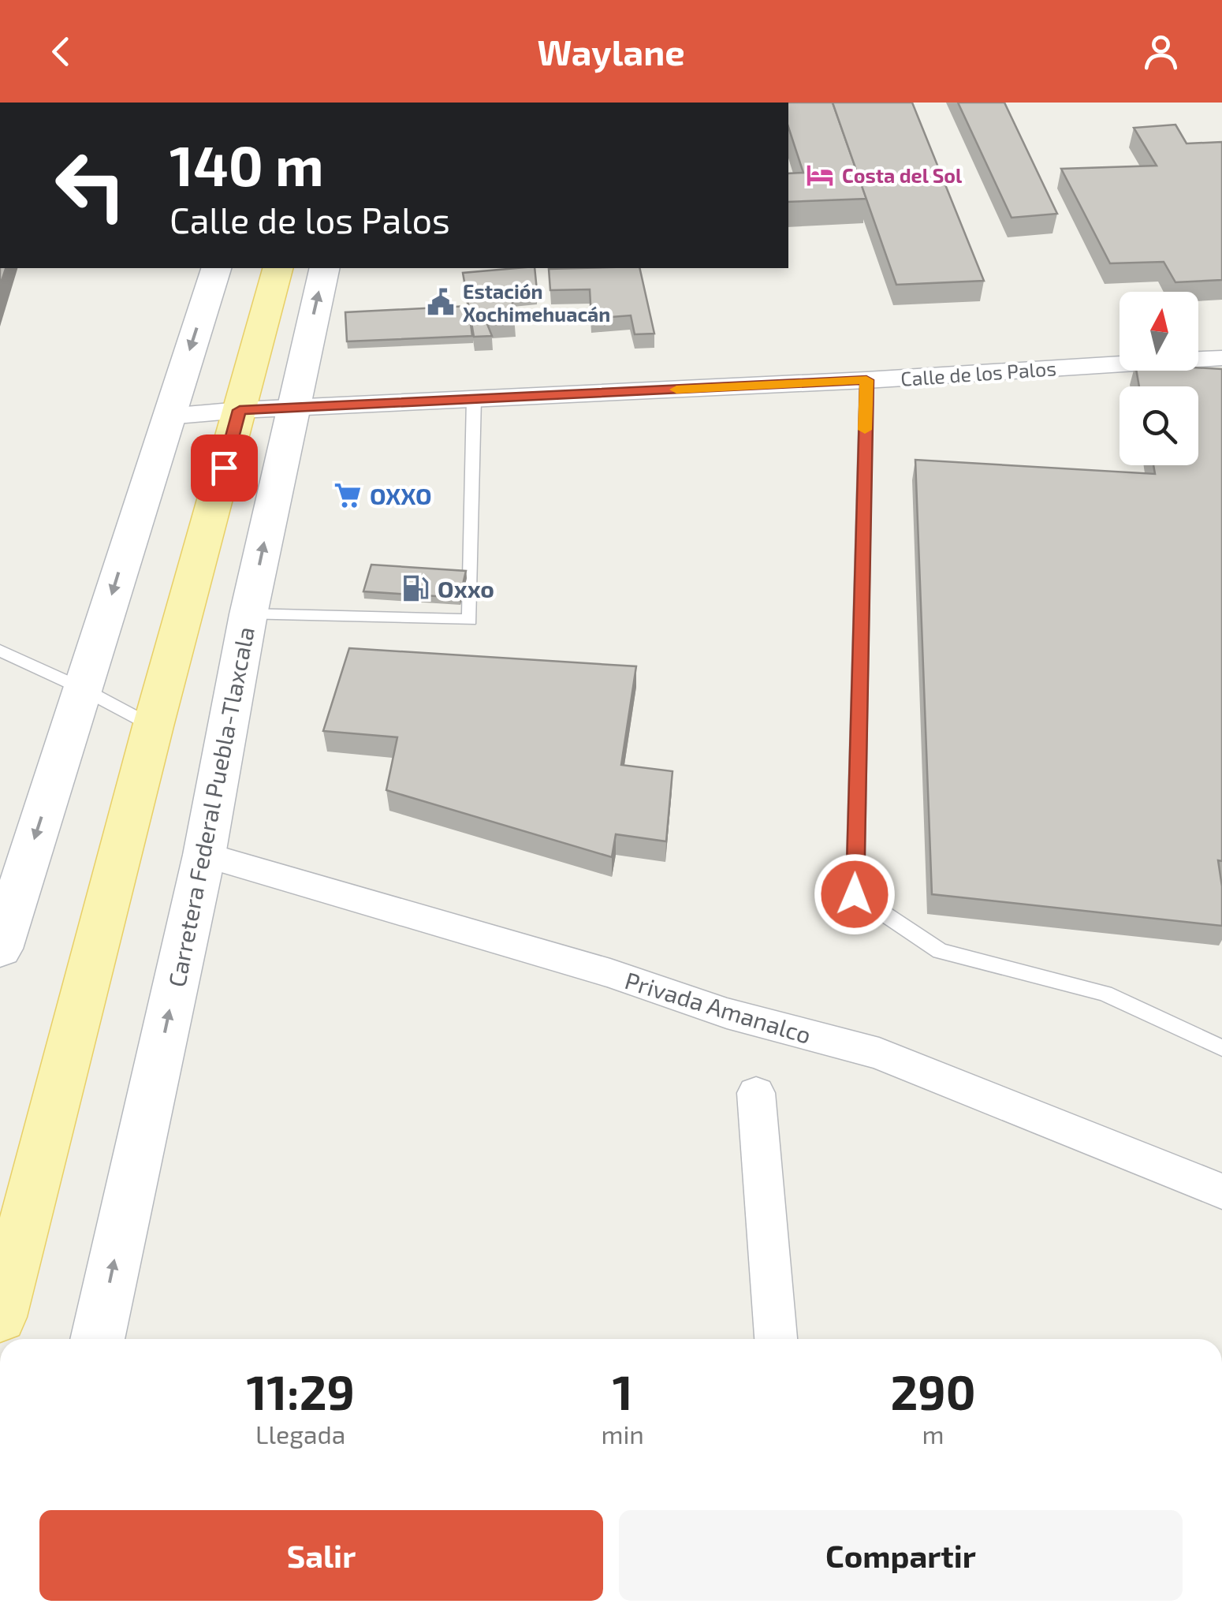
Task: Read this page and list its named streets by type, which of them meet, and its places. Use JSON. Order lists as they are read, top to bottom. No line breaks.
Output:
{"streets":{"main road":["Carretera Federal Puebla-Tlaxcala"],"street":["Calle de los Palos","Privada Amanalco"]},"crossings":[["Calle de los Palos","Carretera Federal Puebla-Tlaxcala"],["Carretera Federal Puebla-Tlaxcala","Privada Amanalco"]],"places":{"hotel":["Costa del Sol"],"public building":["Estación Xochimehuacán"],"supermarket":["OXXO"],"fuel station":["Oxxo"]},"north":"top","page":{"header":"Waylane","turn":["140 m","Calle de los Palos"],"eta":["11:29","Llegada","1","min","290","m"],"buttons":["Salir","Compartir"]}}
